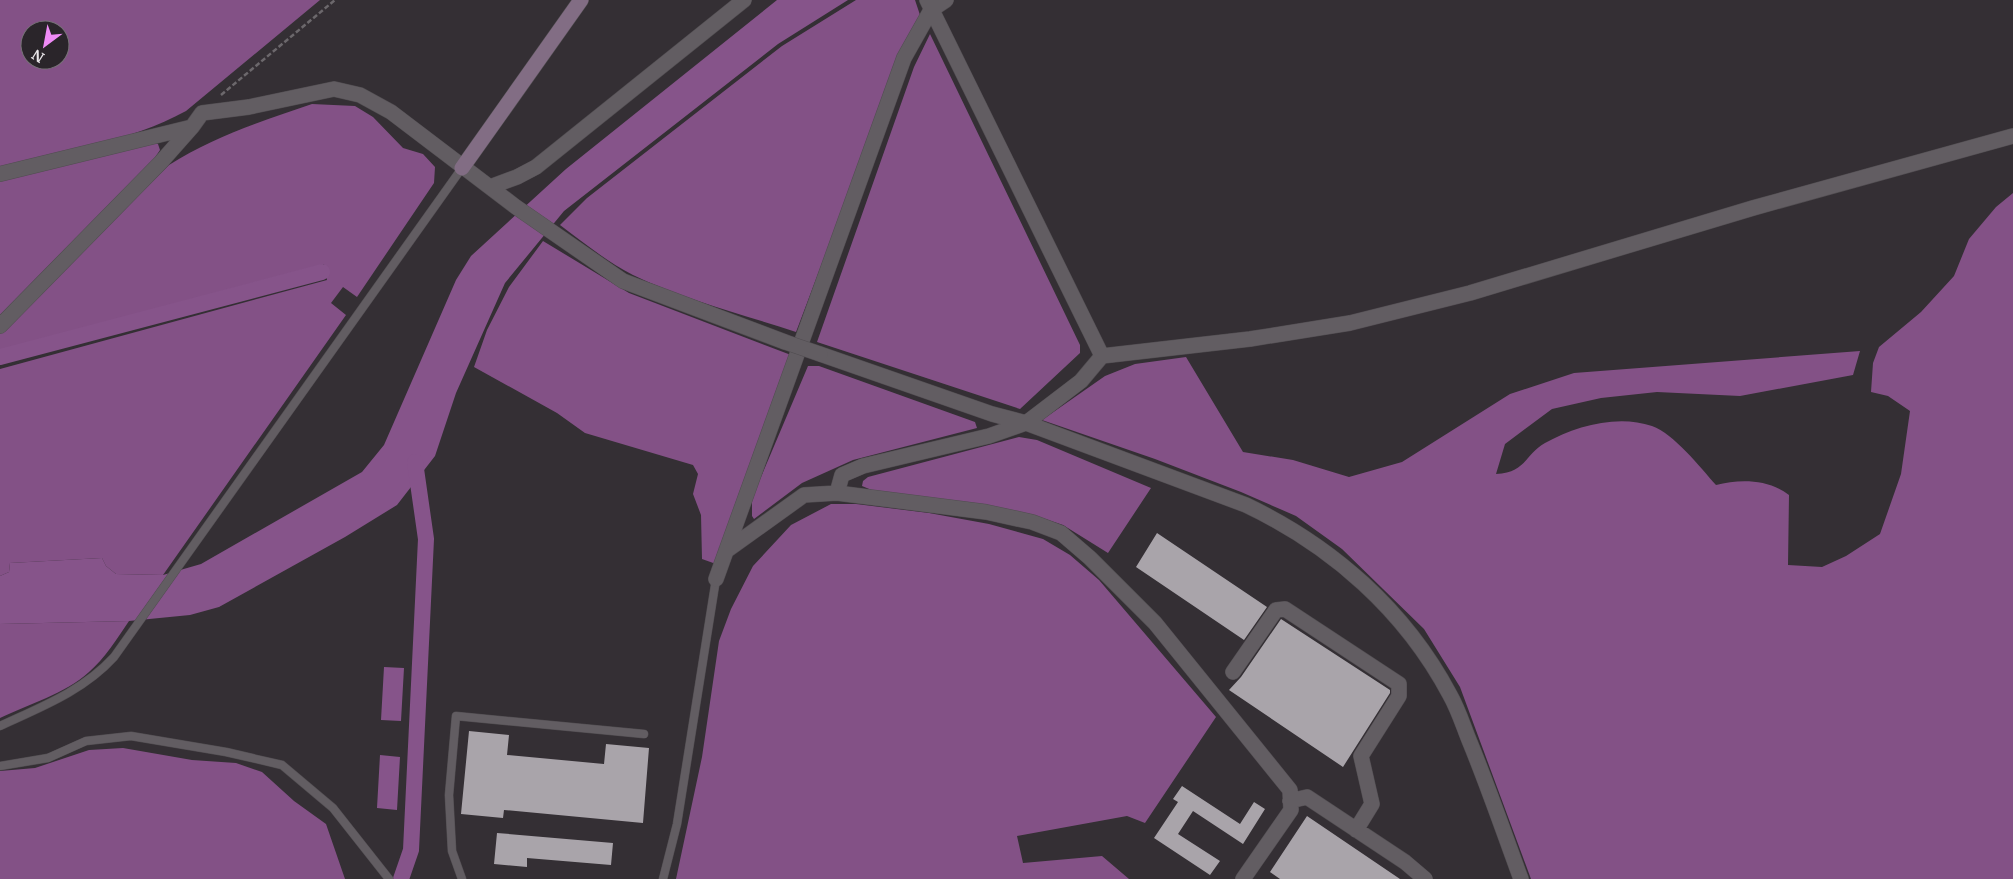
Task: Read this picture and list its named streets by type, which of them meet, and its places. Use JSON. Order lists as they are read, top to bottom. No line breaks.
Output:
{"north":"bottom left"}
